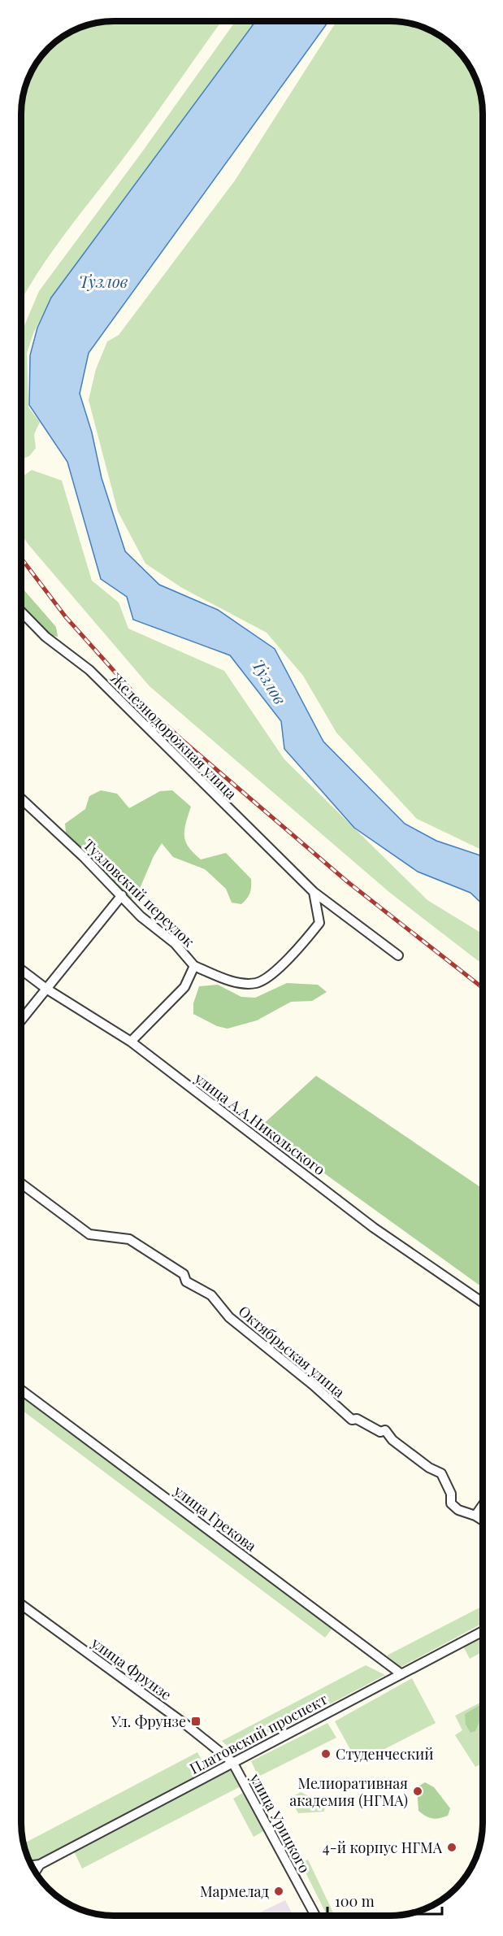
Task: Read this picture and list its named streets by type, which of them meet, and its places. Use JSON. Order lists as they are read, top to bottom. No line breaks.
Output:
{"streets":{"street":["Железнодорожная улица","Тузловский переулок","улица А.А.Никольского","Октябрьская улица","улица Грекова","улица Фрунзе","Платовский проспект","улица Урицкого"]},"crossings":[["Тузловский переулок","улица А.А.Никольского"],["улица Грекова","Платовский проспект"],["улица Фрунзе","Платовский проспект"],["улица Фрунзе","улица Урицкого"],["Платовский проспект","улица Урицкого"]],"water":["Тузлов"],"places":{"transit":["Ул. Фрунзе"],"other":["Студенческий","Мелиоративная академия (НГМА)","4-й корпус НГМА","Мармелад"]},"scale_bar":"100 m"}
